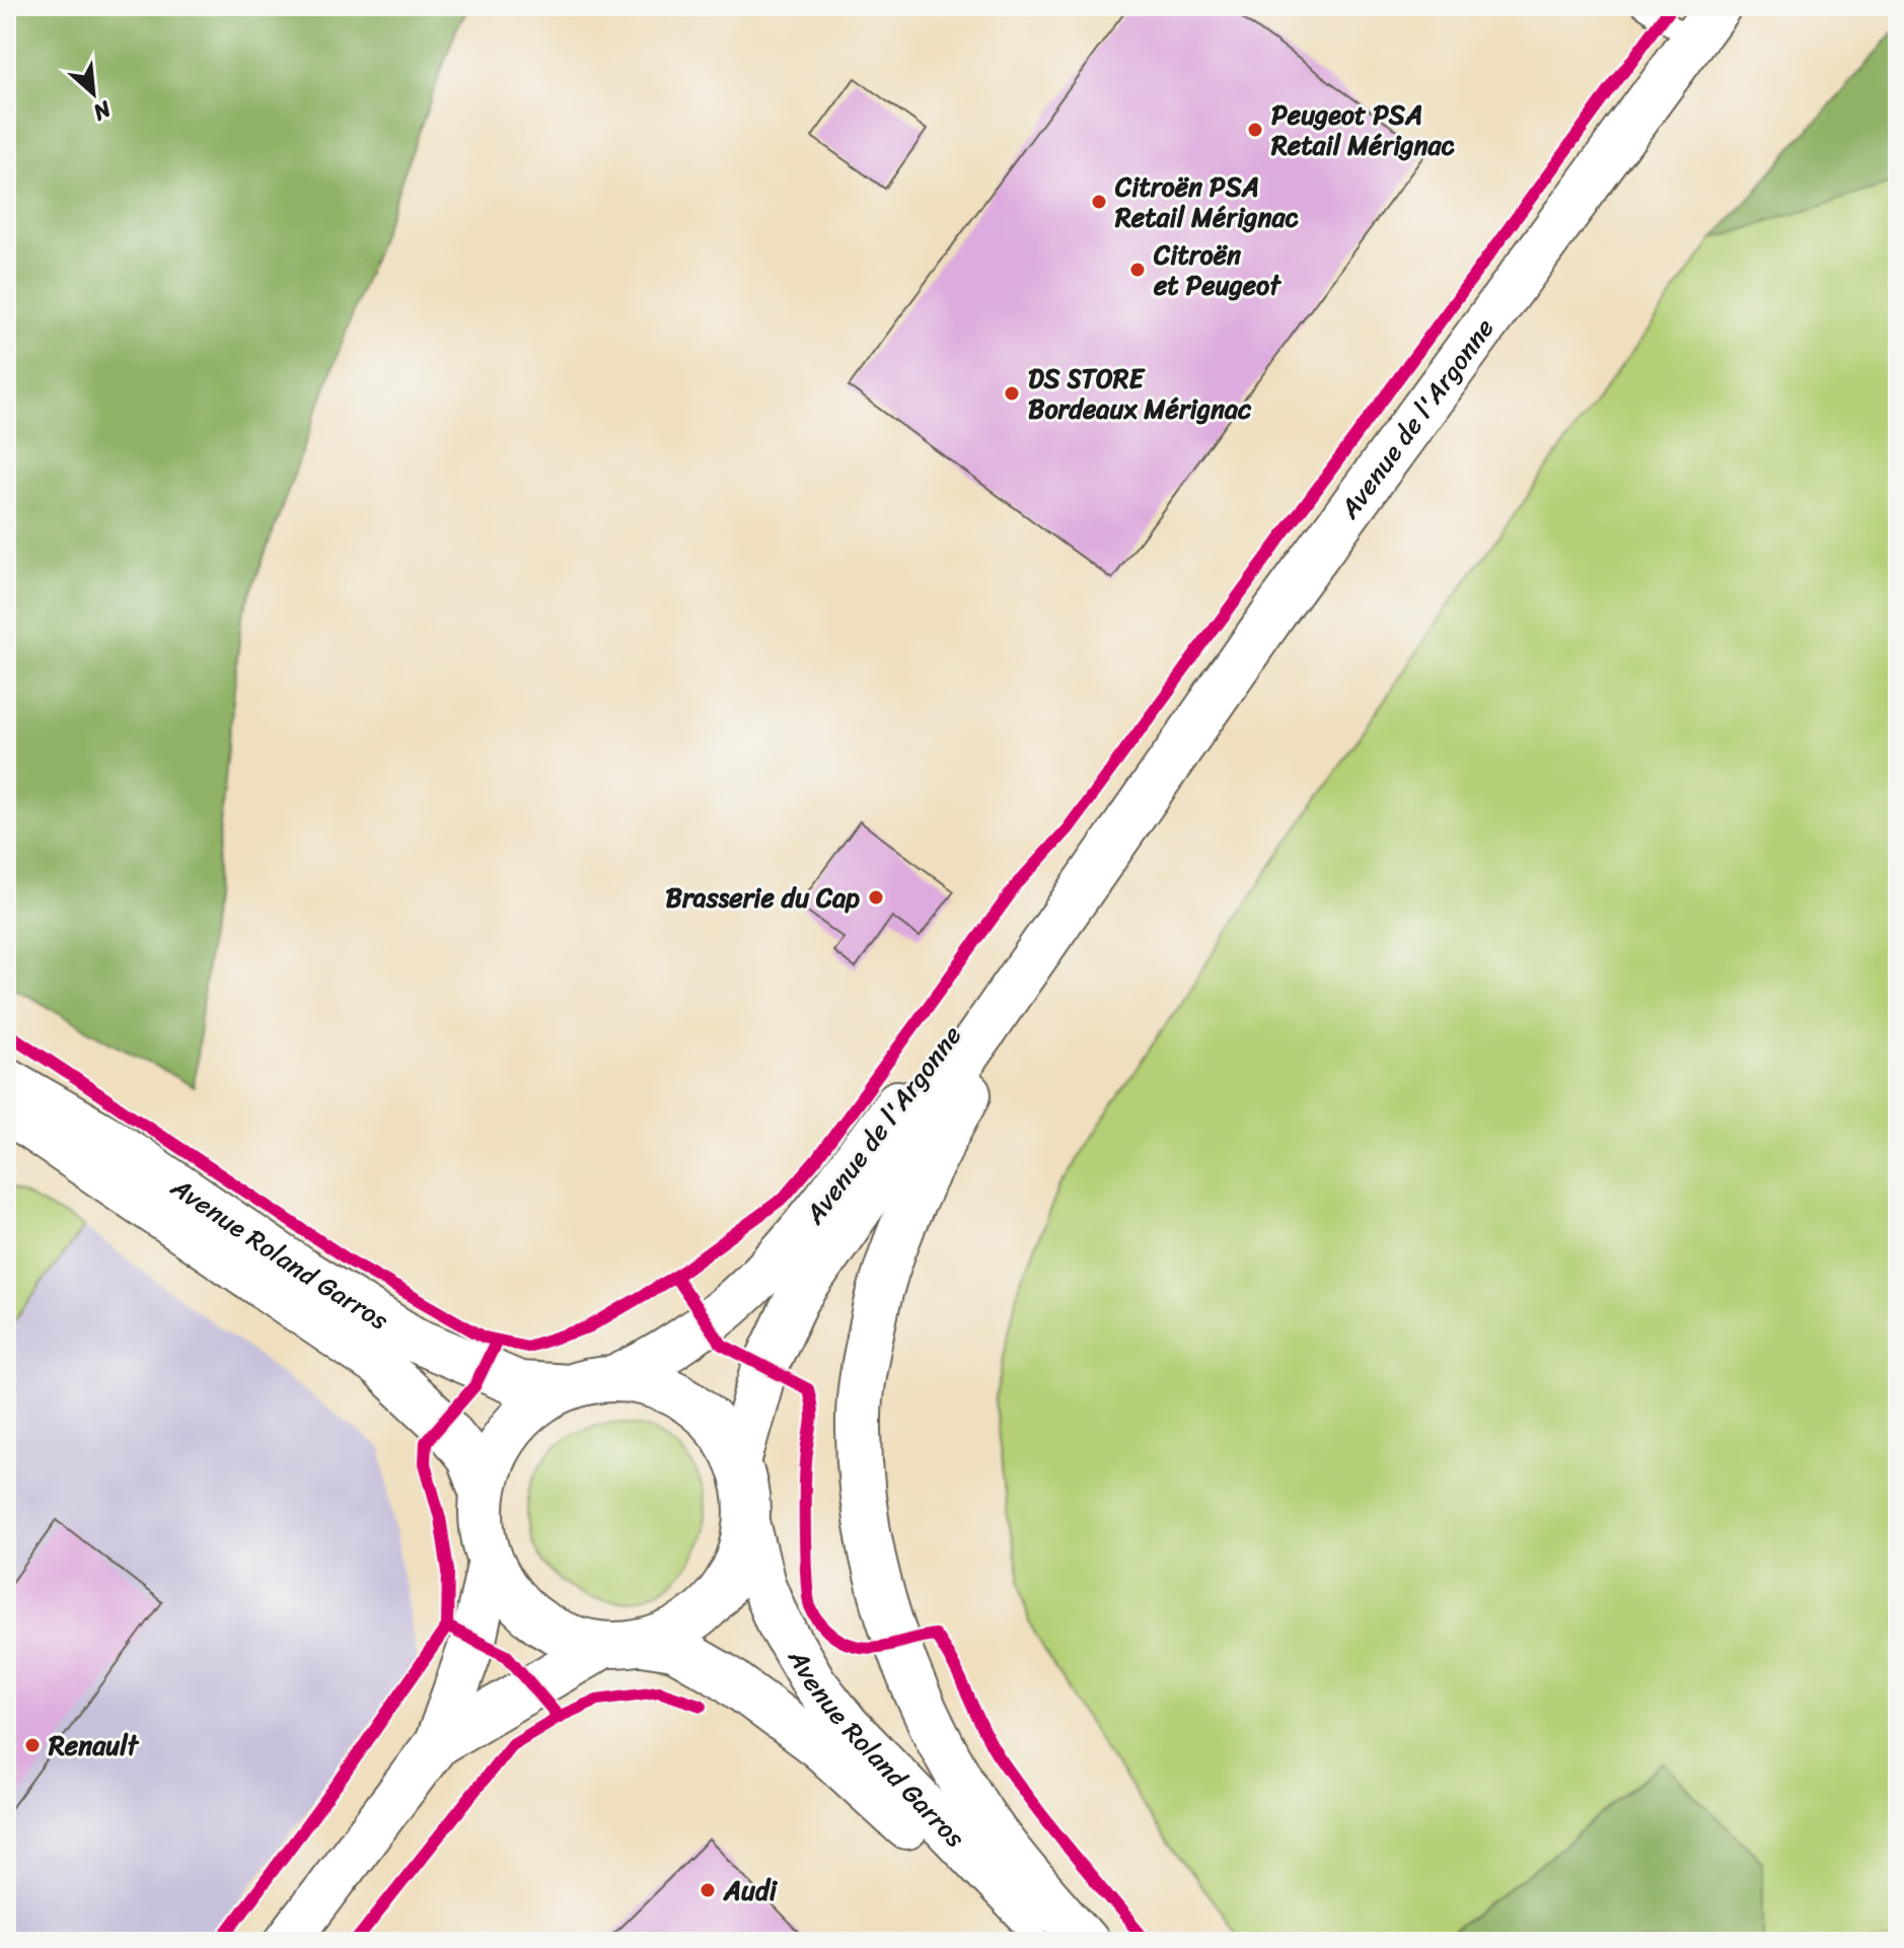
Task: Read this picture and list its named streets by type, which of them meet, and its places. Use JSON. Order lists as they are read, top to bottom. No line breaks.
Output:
{"streets":{"main road":["Avenue de l'Argonne","Avenue Roland Garros"]},"crossings":[["Avenue de l'Argonne","Avenue Roland Garros"]],"places":["Peugeot PSA Retail Mérignac","Citroën PSA Retail Mérignac","Citroën et Peugeot","DS STORE Bordeaux Mérignac","Brasserie du Cap","Renault","Audi"],"north":"bottom right"}
